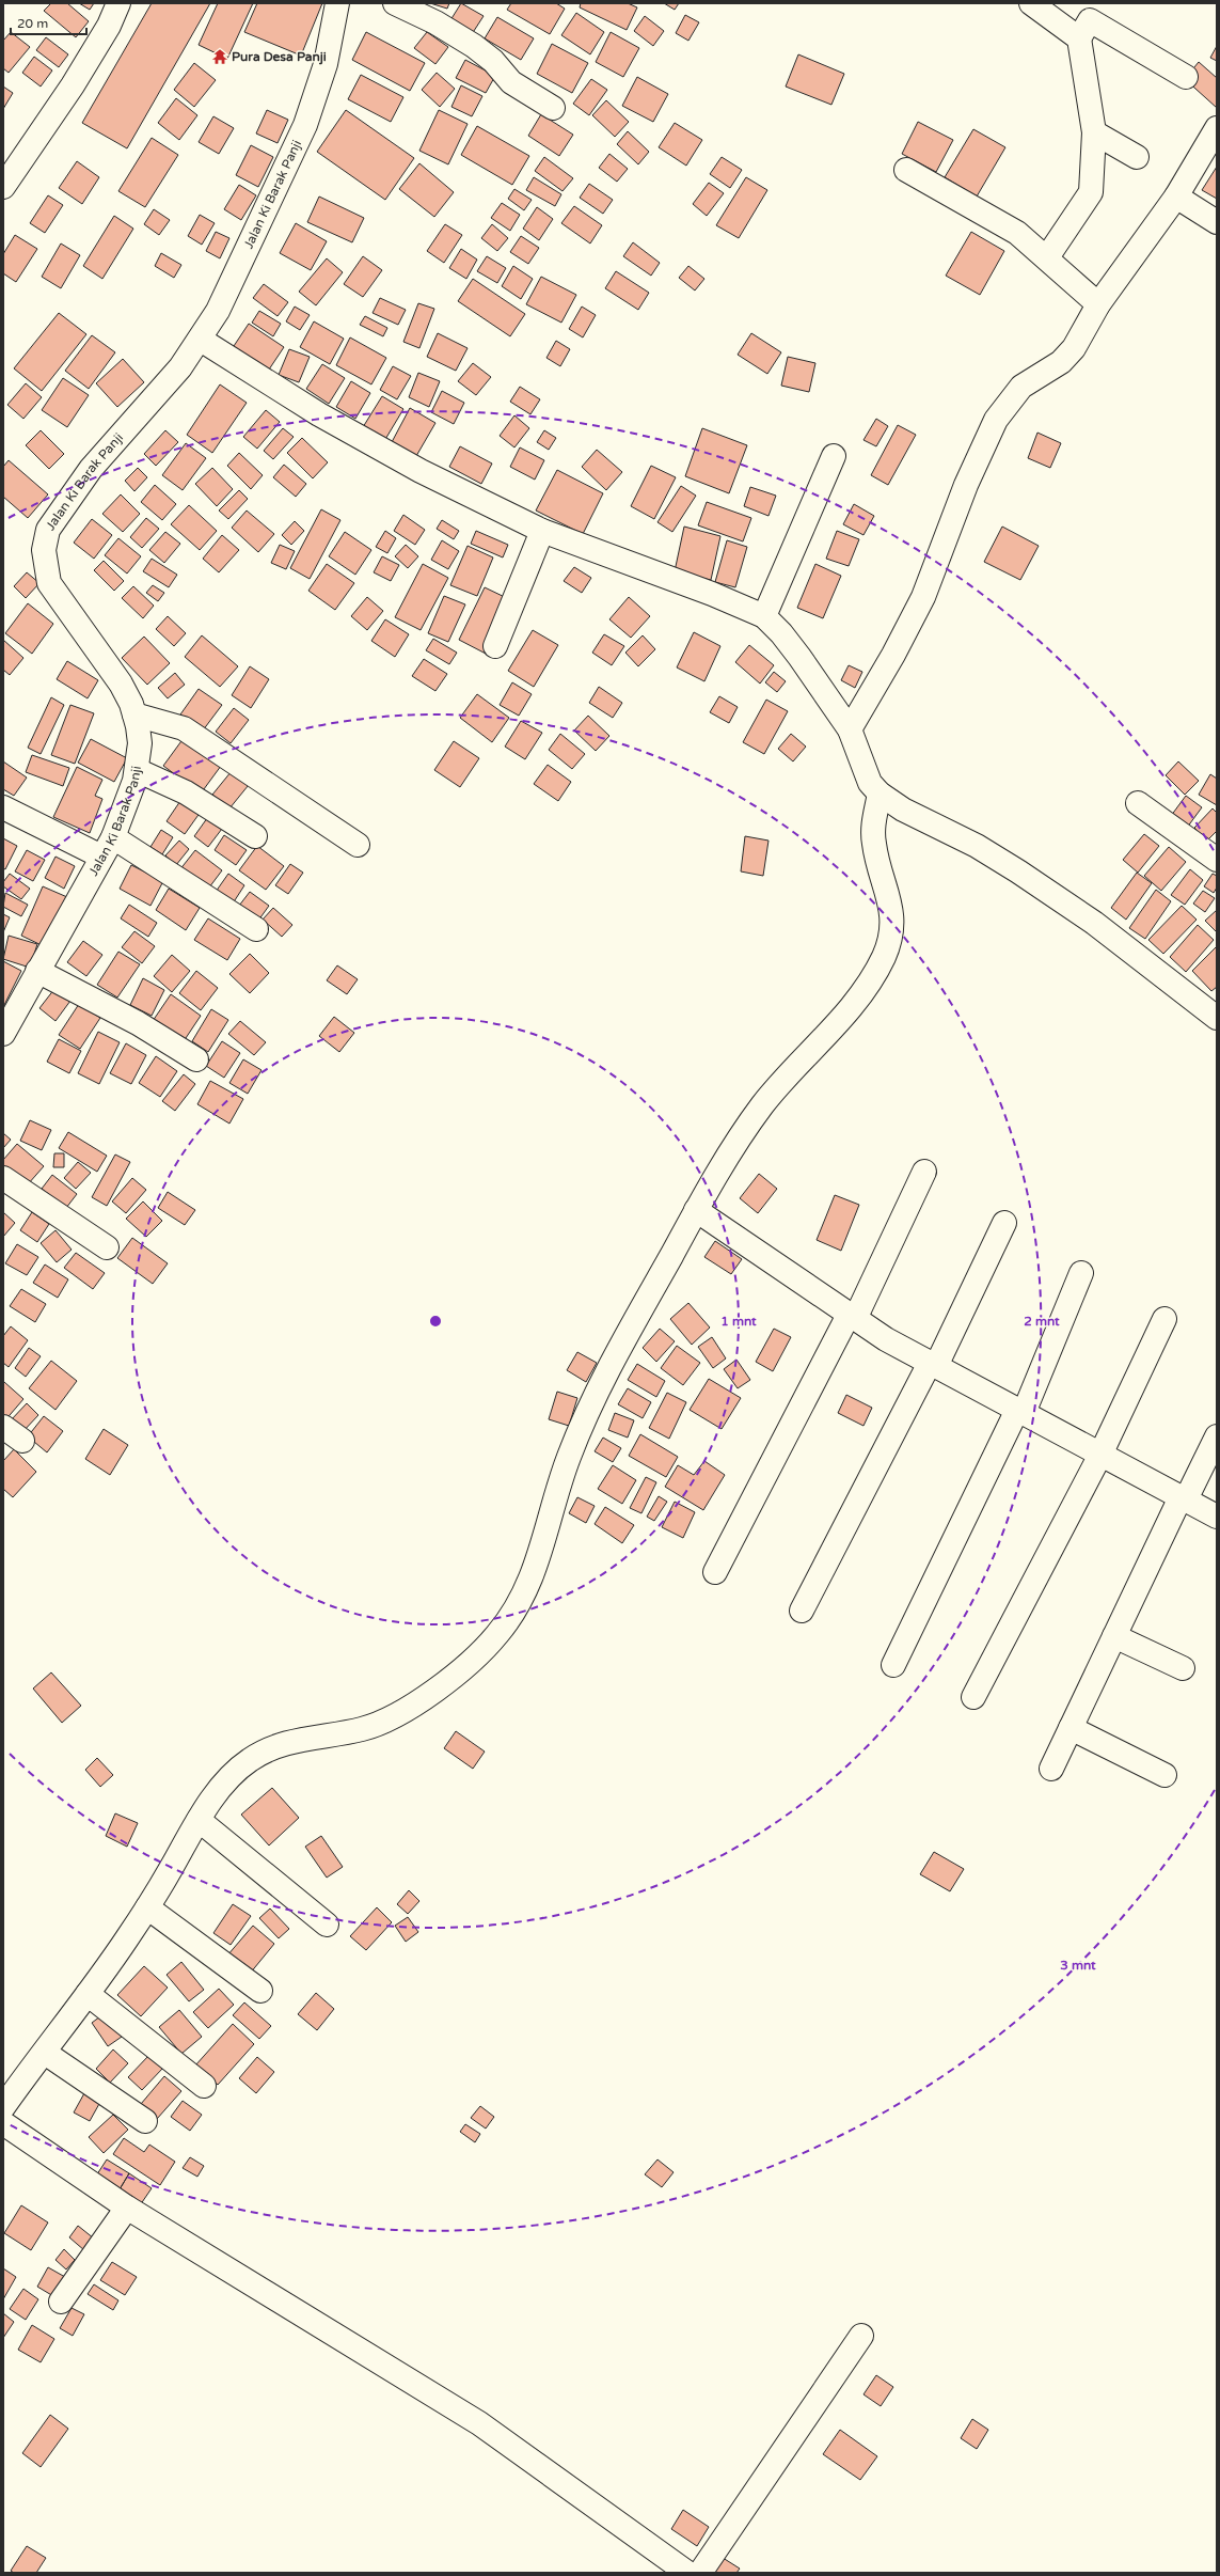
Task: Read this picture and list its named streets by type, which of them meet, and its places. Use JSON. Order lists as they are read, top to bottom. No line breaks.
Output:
{"streets":{"street":["Jalan Ki Barak Panji"]},"places":{"temple":["Pura Desa Panji"]},"scale_bar":"20 m","rings":["1 mnt","2 mnt","3 mnt"]}
